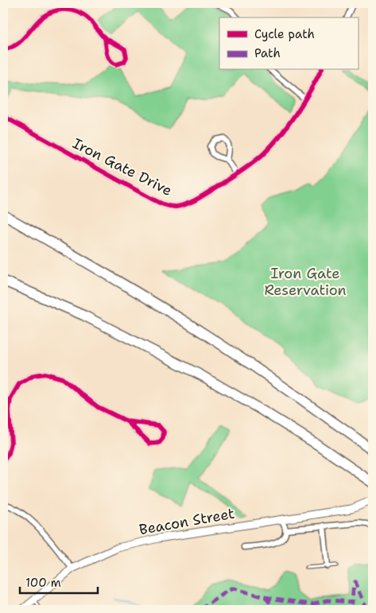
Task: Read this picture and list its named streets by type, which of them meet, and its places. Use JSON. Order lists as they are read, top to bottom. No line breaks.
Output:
{"streets":{"main road":["Beacon Street"],"street":["Iron Gate Drive"]},"parks":["Iron Gate Reservation"],"legend":["Cycle path","Path"],"scale_bar":"100 m"}
